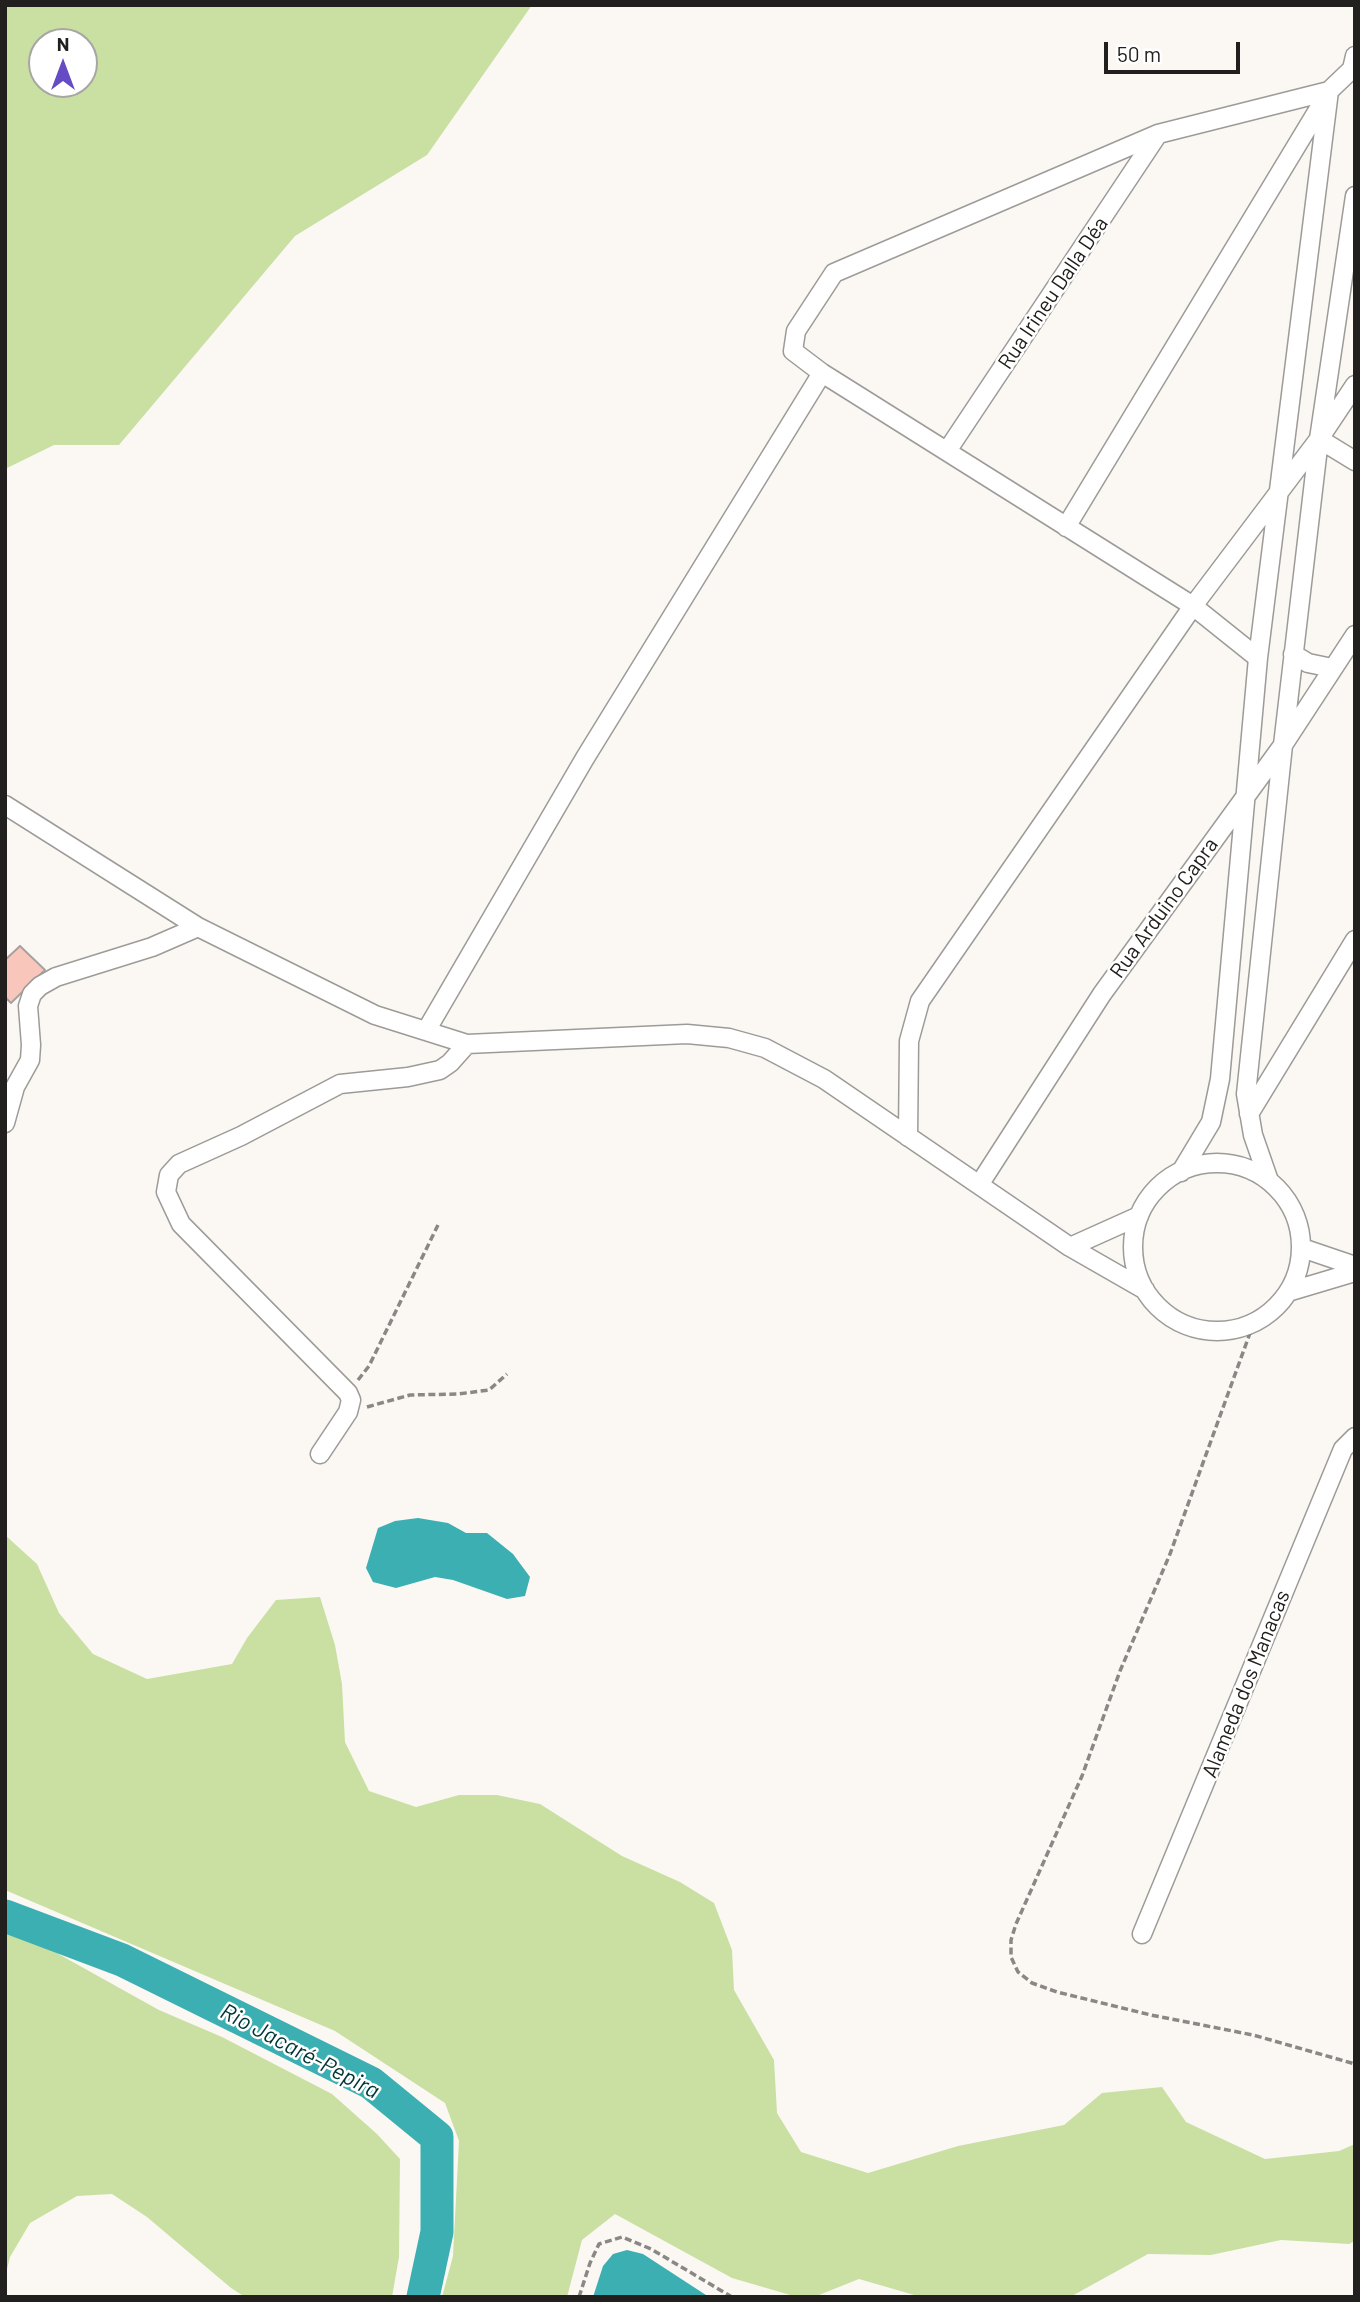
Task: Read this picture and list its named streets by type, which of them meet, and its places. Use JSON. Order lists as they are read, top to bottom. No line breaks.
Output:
{"streets":{"street":["Rua Irineu Dalla Déa","Rua Arduino Capra","Alameda dos Manacas"]},"water":["Rio Jacaré-Pepira"],"scale_bar":"50 m","north":"top"}
